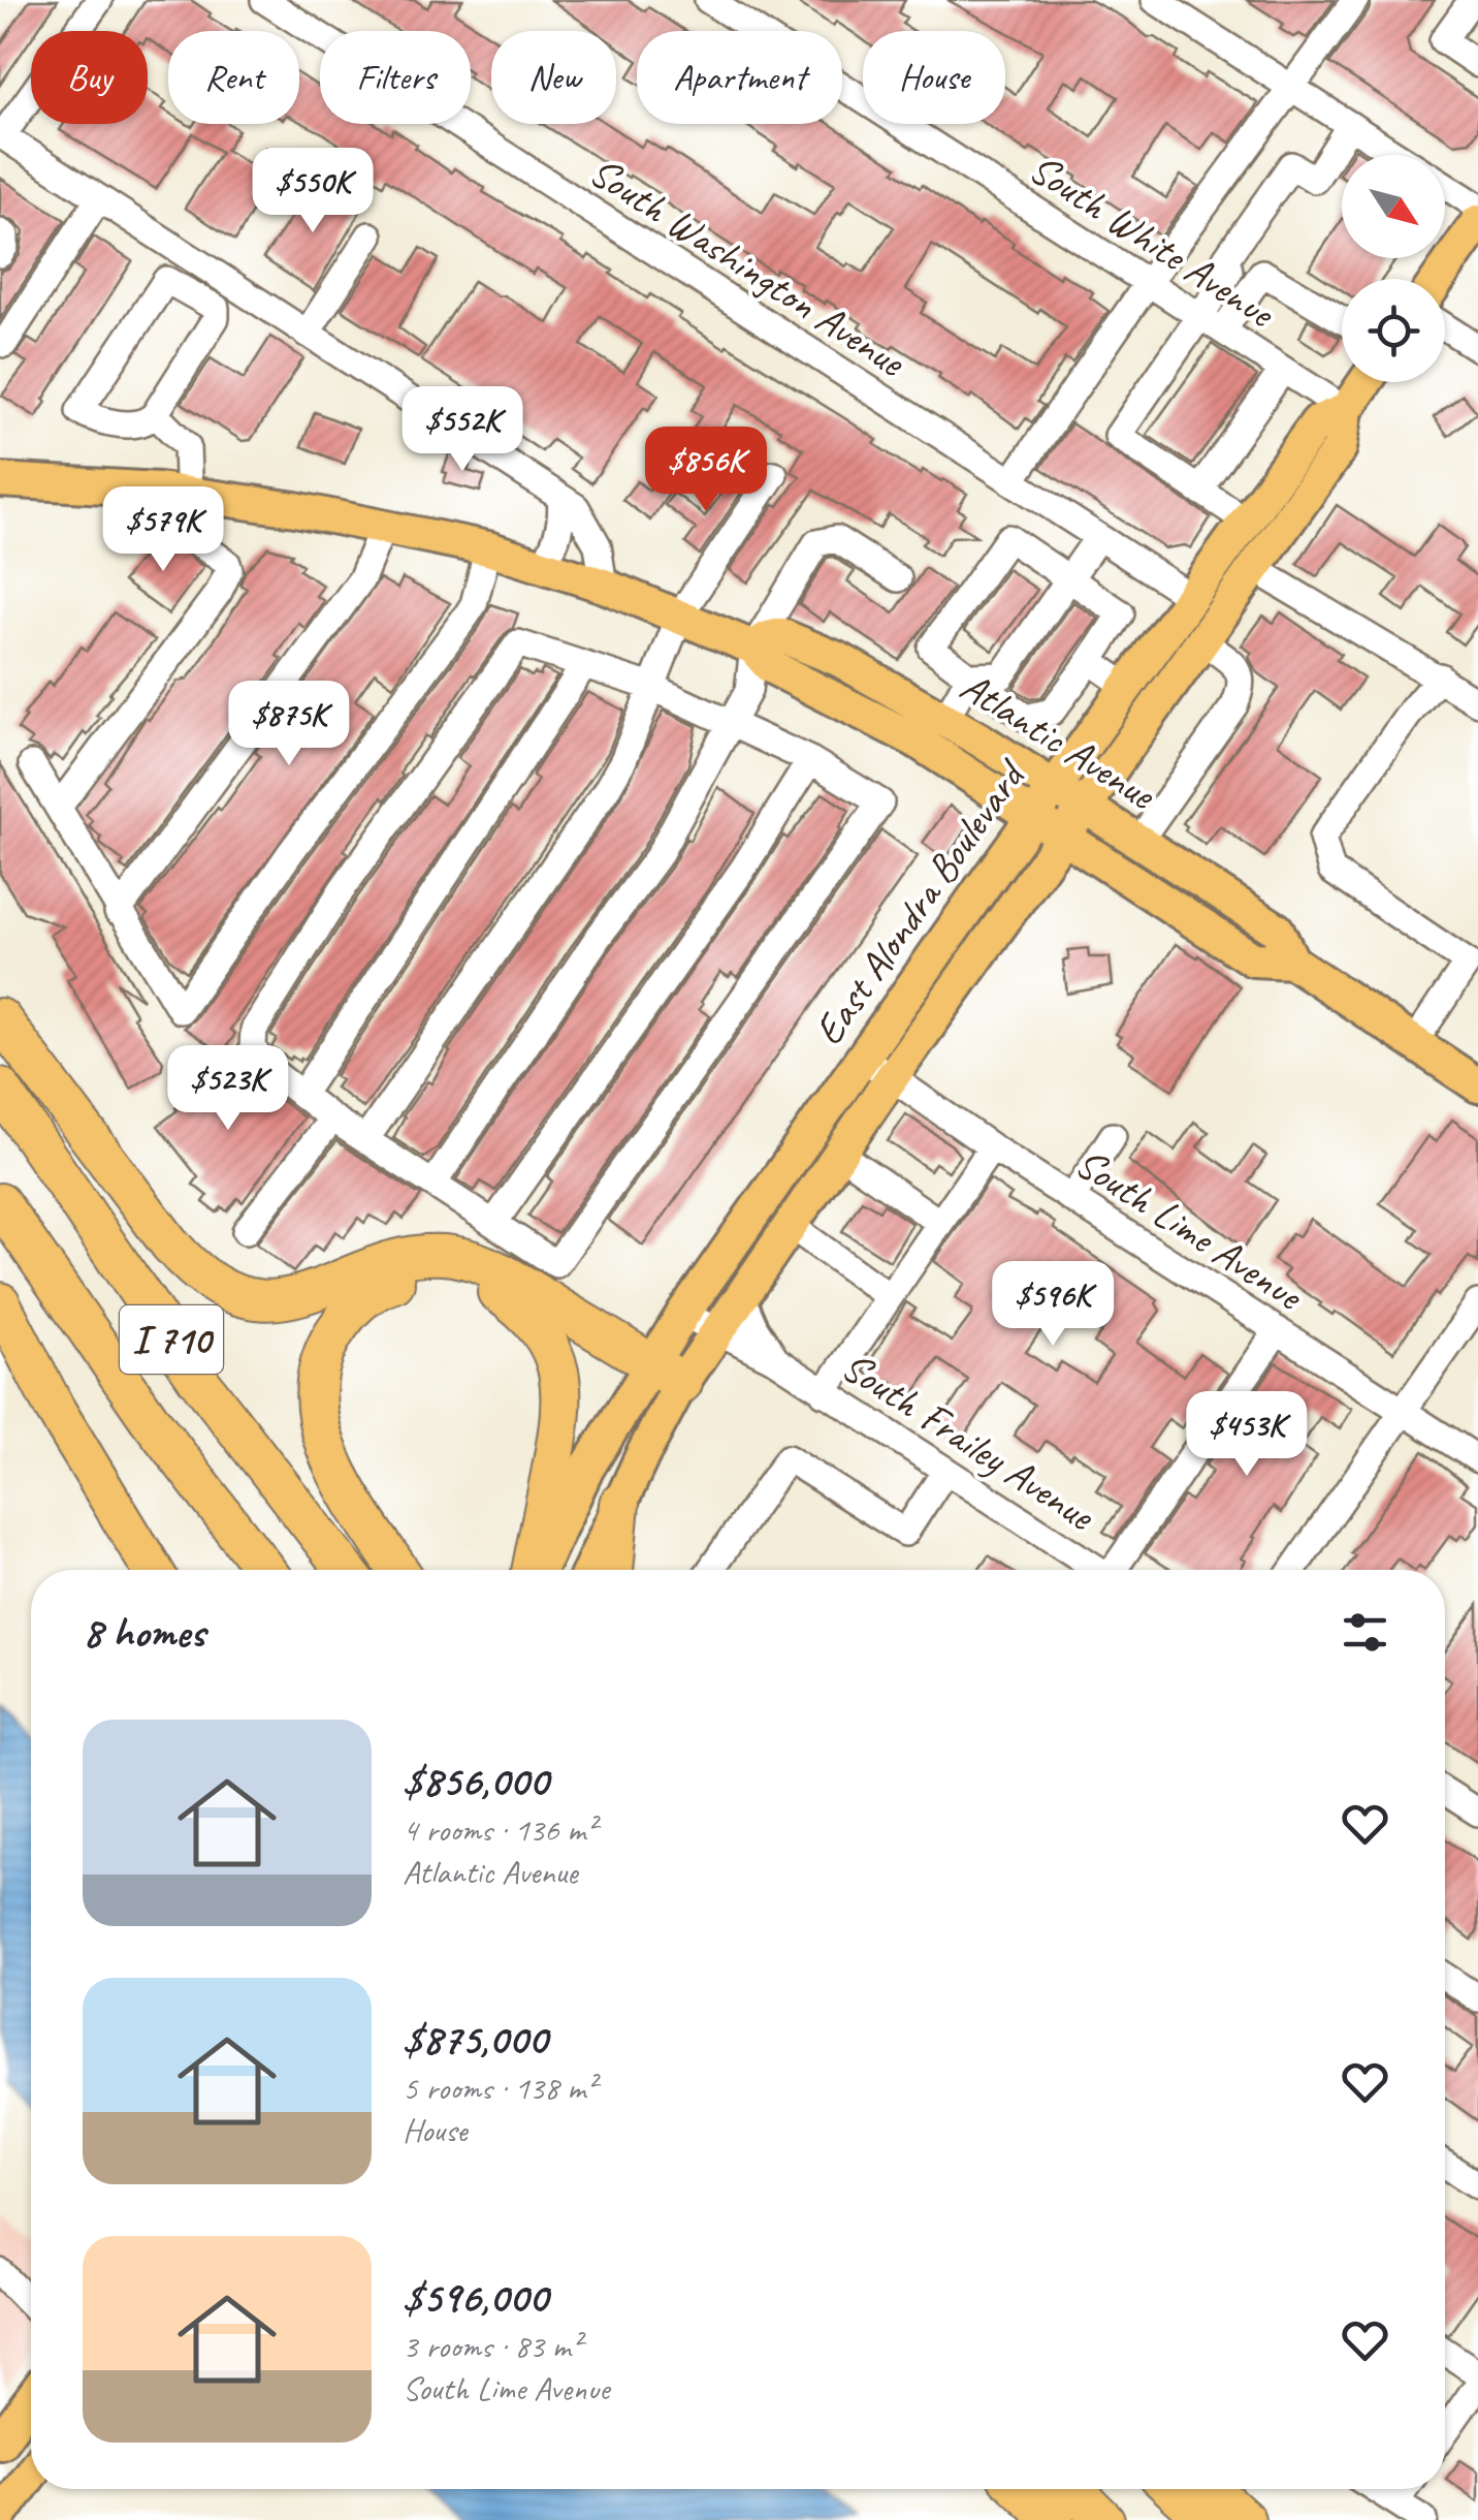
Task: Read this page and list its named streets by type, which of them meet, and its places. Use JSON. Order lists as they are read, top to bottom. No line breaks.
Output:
{"streets":{"highway":["I 710"],"main road":["Atlantic Avenue","East Alondra Boulevard"],"street":["South White Avenue","South Washington Avenue","South Lime Avenue","South Frailey Avenue"]},"crossings":[["South White Avenue","East Alondra Boulevard"],["South Washington Avenue","East Alondra Boulevard"],["Atlantic Avenue","East Alondra Boulevard"],["East Alondra Boulevard","South Lime Avenue"],["East Alondra Boulevard","South Frailey Avenue"]],"north":"bottom right","page":{"chip":["Buy","Rent","Filters","New","Apartment","House"],"price":["$550K","$552K","$856K","$579K","$875K","$523K","$596K","$453K"],"heading":"8 homes","list":[{"name":"$856,000","note":"4 rooms · 136 m² · Atlantic Avenue"},{"name":"$875,000","note":"5 rooms · 138 m² · House"},{"name":"$596,000","note":"3 rooms · 83 m² · South Lime Avenue"}]}}
